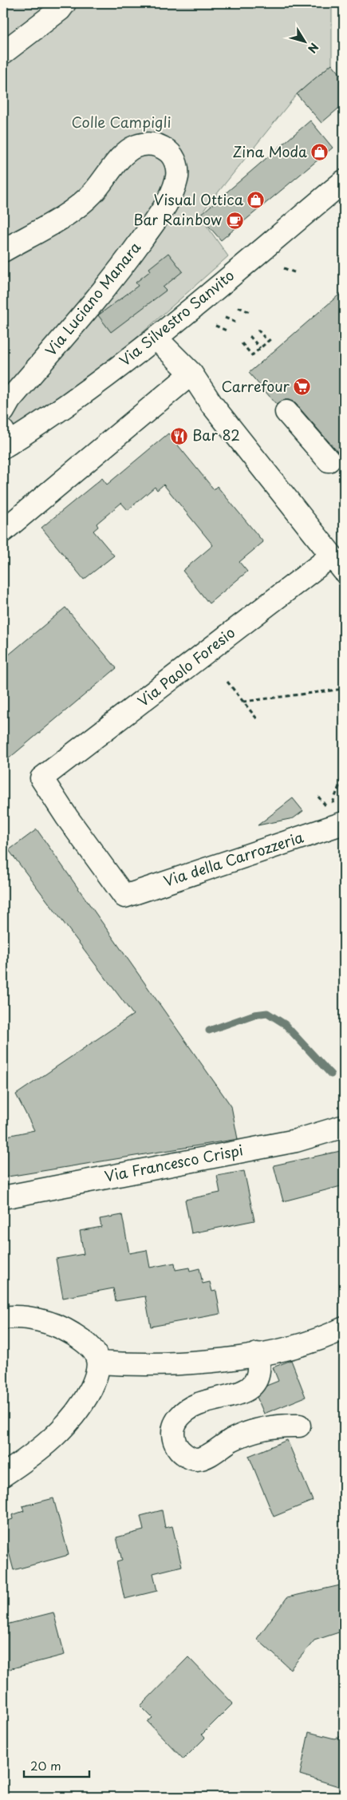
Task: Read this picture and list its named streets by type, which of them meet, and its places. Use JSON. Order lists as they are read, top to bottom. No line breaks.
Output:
{"streets":{"street":["Via Luciano Manara","Via Silvestro Sanvito","Via Paolo Foresio","Via della Carrozzeria","Via Francesco Crispi"]},"crossings":[["Via Paolo Foresio","Via della Carrozzeria"]],"parks":["Colle Campigli"],"places":{"shop":["Zina Moda","Visual Ottica"],"cafe":["Bar Rainbow"],"supermarket":["Carrefour"],"restaurant":["Bar 82"]},"scale_bar":"20 m","north":"bottom right"}
